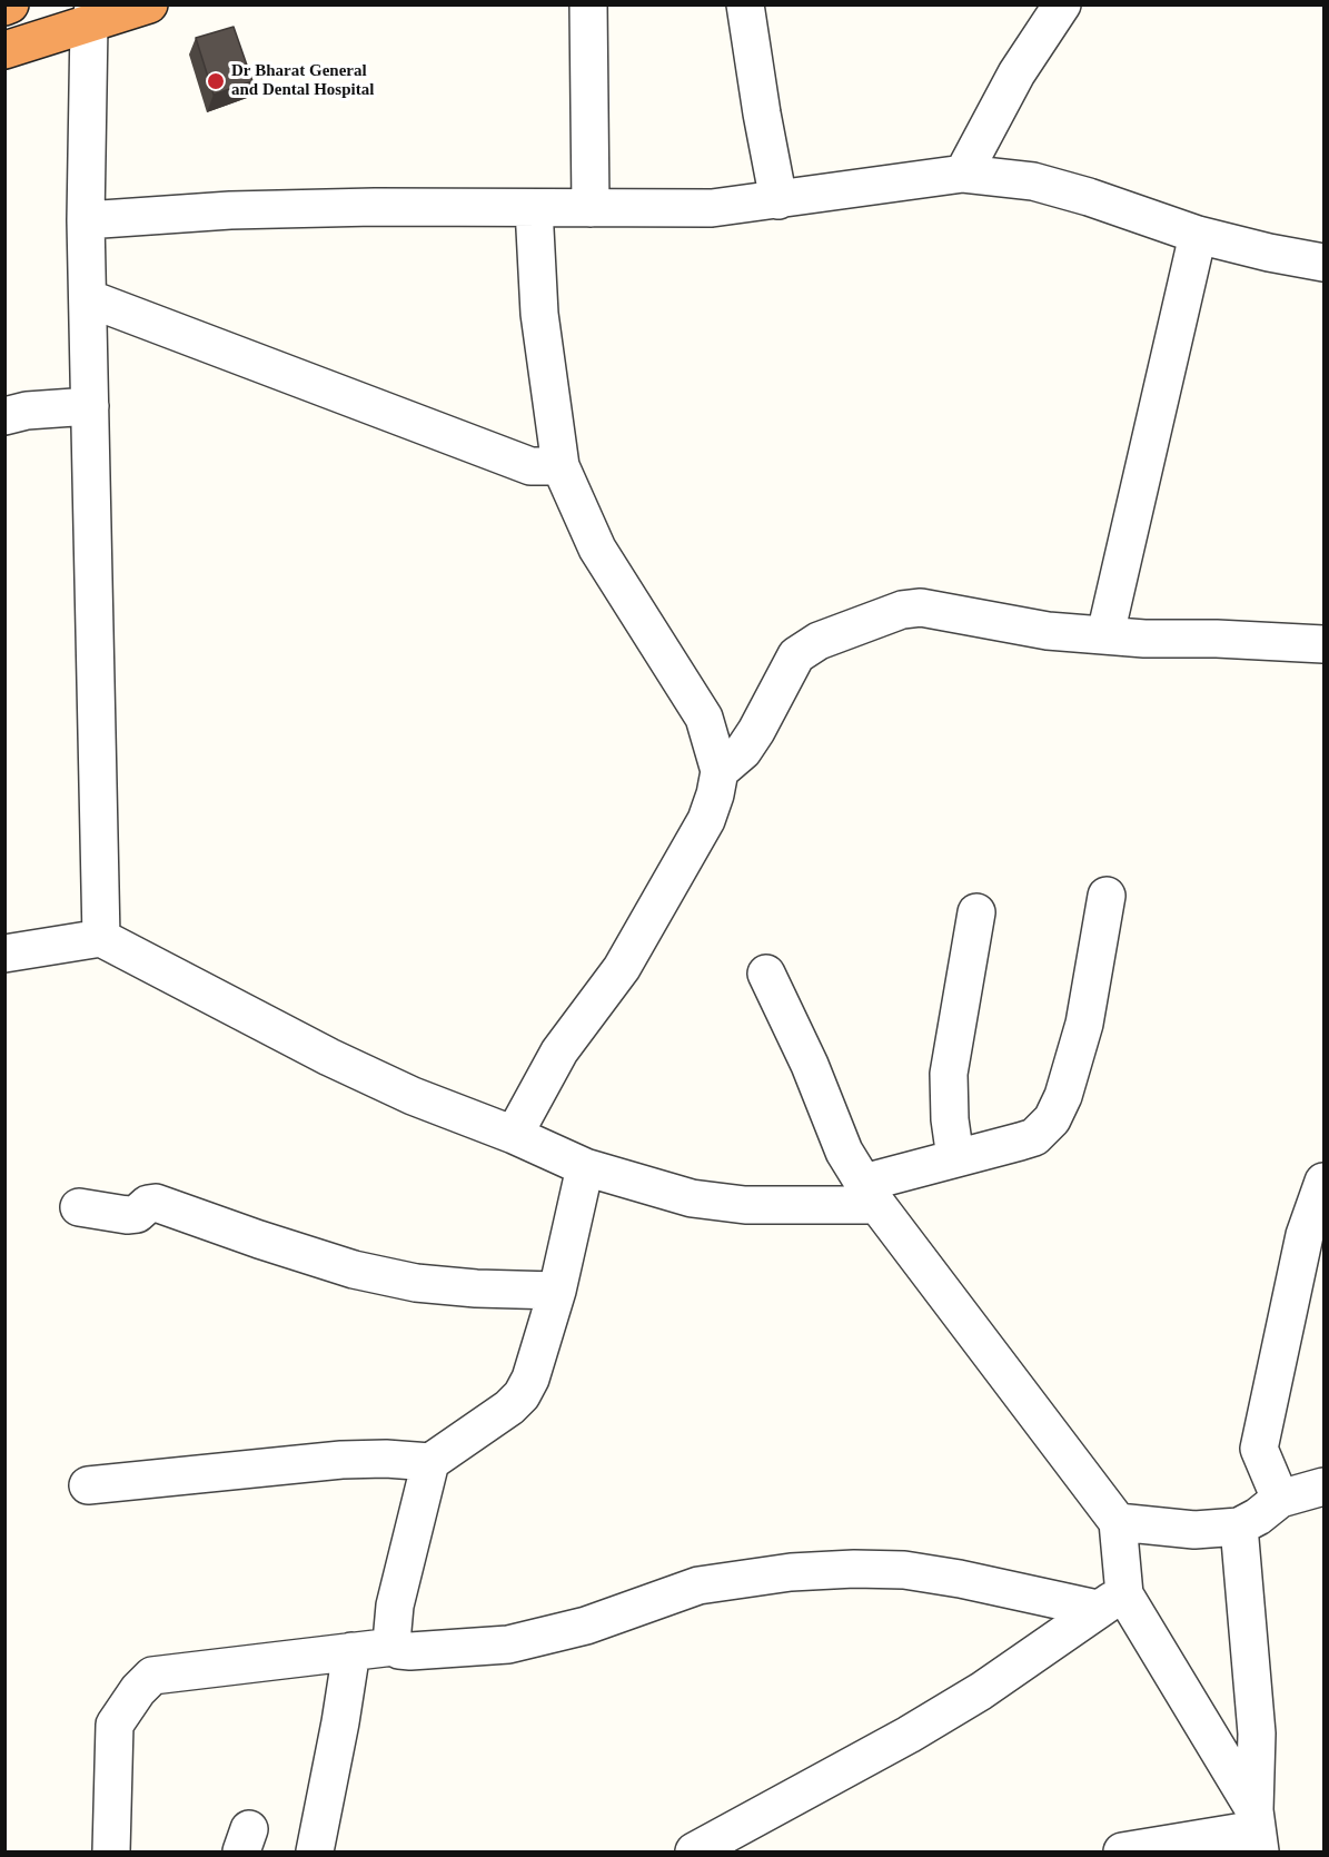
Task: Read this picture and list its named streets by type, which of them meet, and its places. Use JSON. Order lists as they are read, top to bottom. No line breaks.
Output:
{"places":["Dr Bharat General and Dental Hospital"]}
